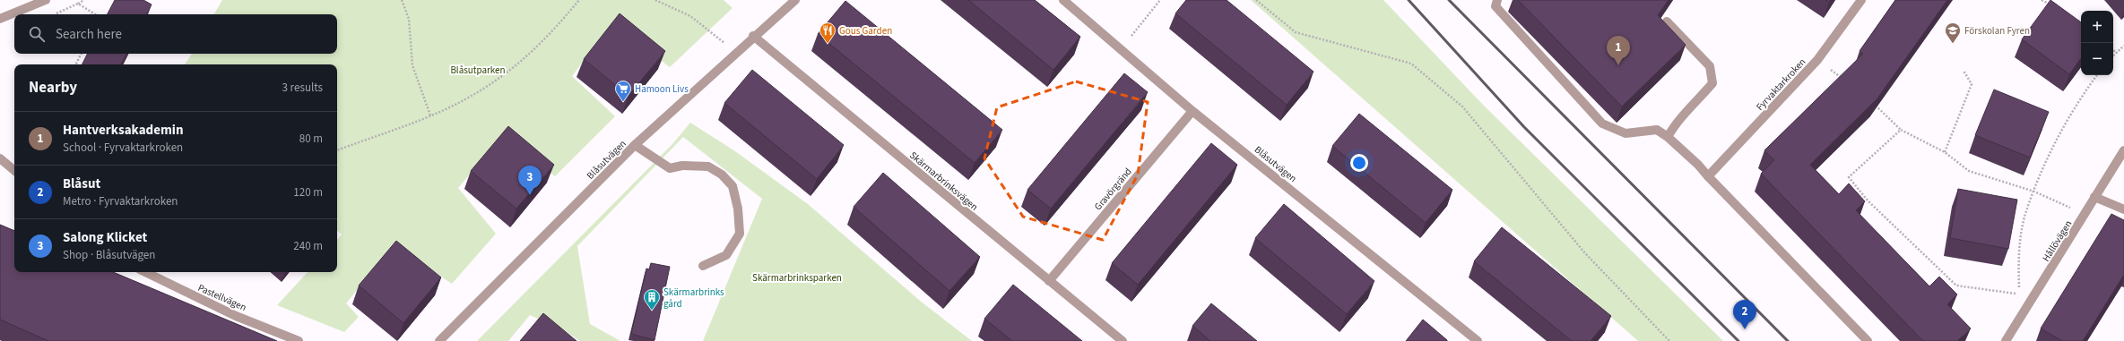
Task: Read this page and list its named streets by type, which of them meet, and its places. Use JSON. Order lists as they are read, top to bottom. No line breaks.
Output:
{"streets":{"street":["Fyrvaktarkroken","Blåsutvägen","Skärmarbrinksvägen","Gravörgränd","Hållövägen","Pastellvägen"]},"crossings":[["Blåsutvägen","Skärmarbrinksvägen"],["Blåsutvägen","Gravörgränd"],["Skärmarbrinksvägen","Gravörgränd"]],"parks":["Blåsutparken","Skärmarbrinksparken"],"places":{"restaurant":["Gous Garden"],"school or university":["Förskolan Fyren"],"supermarket":["Hamoon Livs"],"building":["Skärmarbrinks gård"]},"page":{"map_buttons":["+","−"],"search":"Search here","pins":["1","3","2"],"heading":["Nearby","3 results"],"list":[{"mark":"1","name":"Hantverksakademin","note":"School · Fyrvaktarkroken","value":"80 m"},{"mark":"2","name":"Blåsut","note":"Metro · Fyrvaktarkroken","value":"120 m"},{"mark":"3","name":"Salong Klicket","note":"Shop · Blåsutvägen","value":"240 m"}]}}
